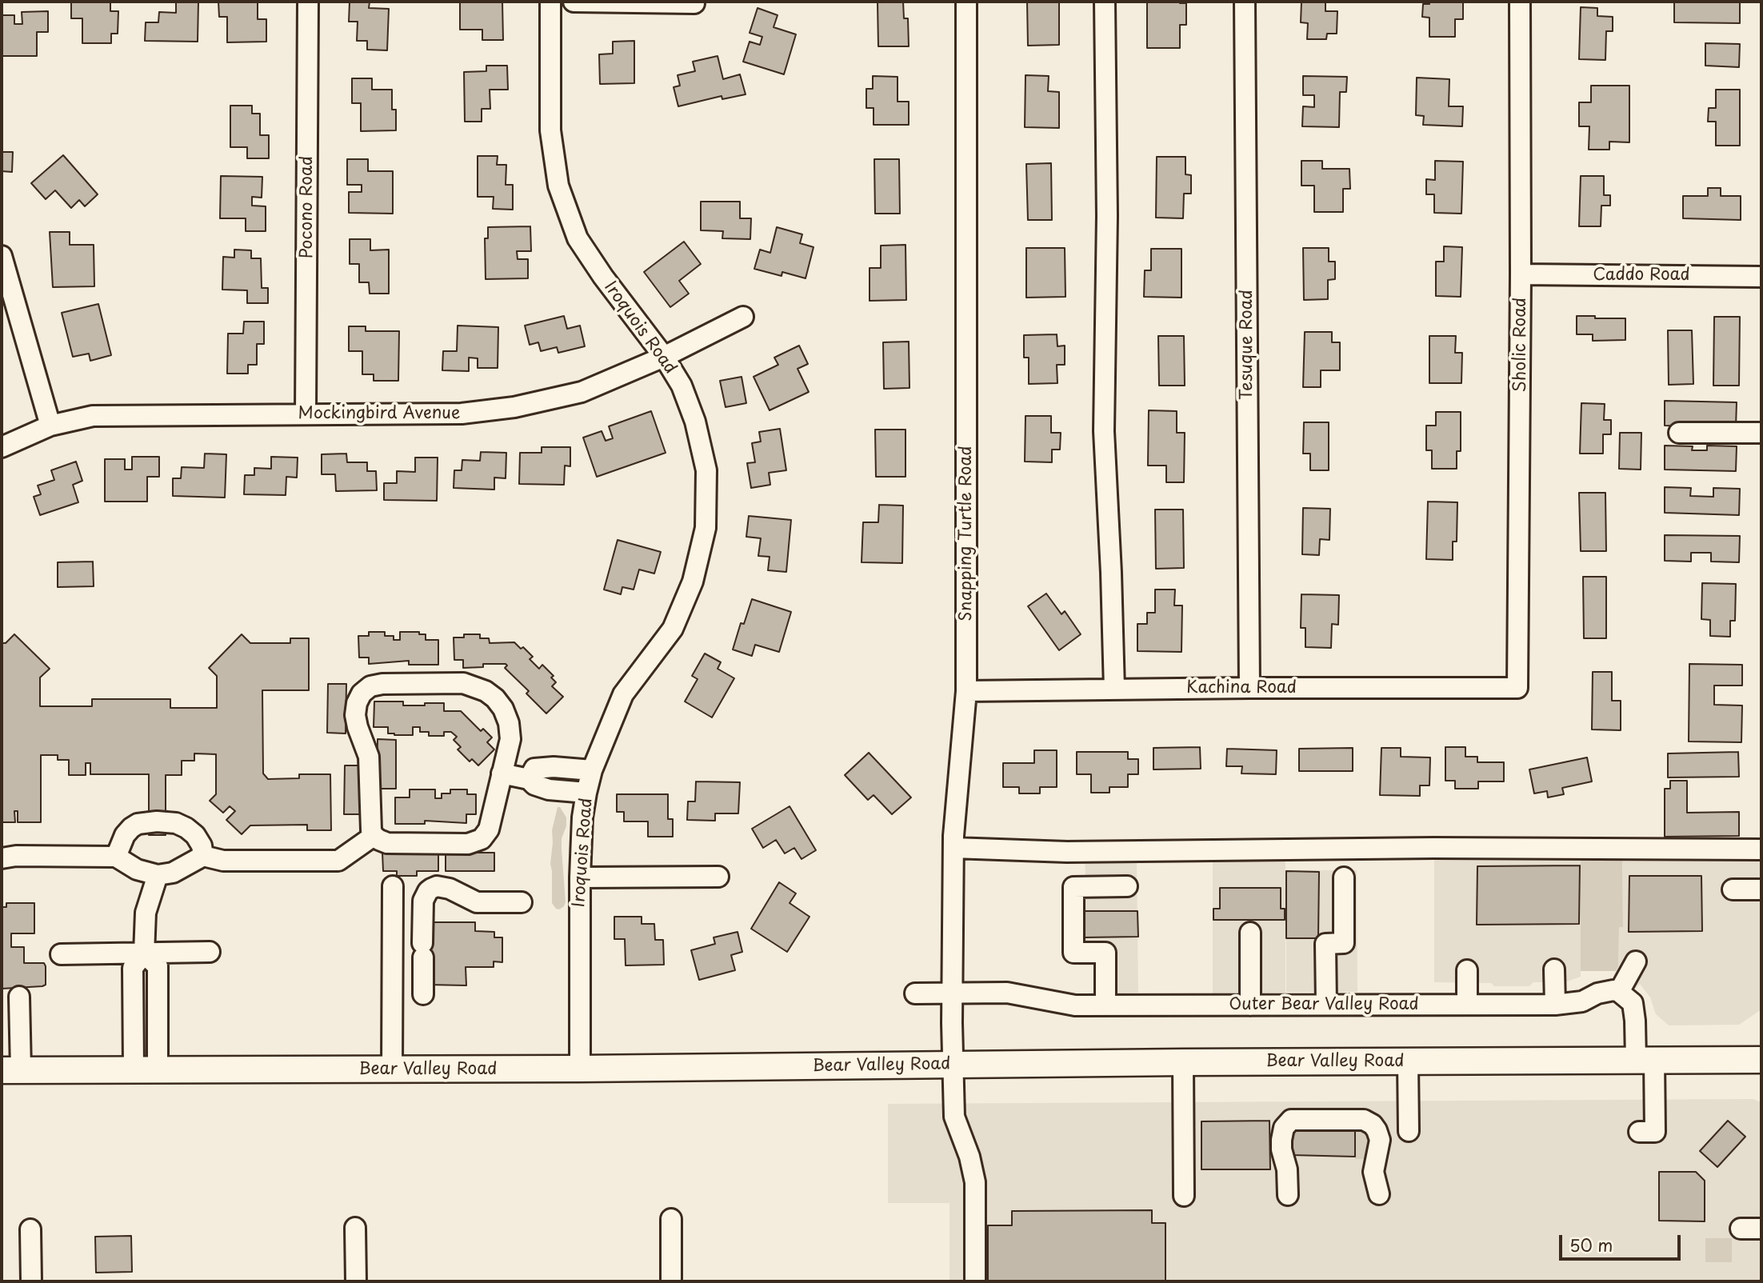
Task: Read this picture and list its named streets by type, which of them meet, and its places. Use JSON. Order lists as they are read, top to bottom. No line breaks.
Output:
{"streets":{"main road":["Bear Valley Road"],"street":["Pocono Road","Caddo Road","Iroquois Road","Tesuque Road","Sholic Road","Mockingbird Avenue","Snapping Turtle Road","Kachina Road","Outer Bear Valley Road"]},"crossings":[["Pocono Road","Mockingbird Avenue"],["Caddo Road","Sholic Road"],["Iroquois Road","Mockingbird Avenue"],["Iroquois Road","Bear Valley Road"],["Tesuque Road","Kachina Road"],["Sholic Road","Kachina Road"],["Snapping Turtle Road","Kachina Road"],["Snapping Turtle Road","Outer Bear Valley Road"],["Snapping Turtle Road","Bear Valley Road"]],"scale_bar":"50 m"}
